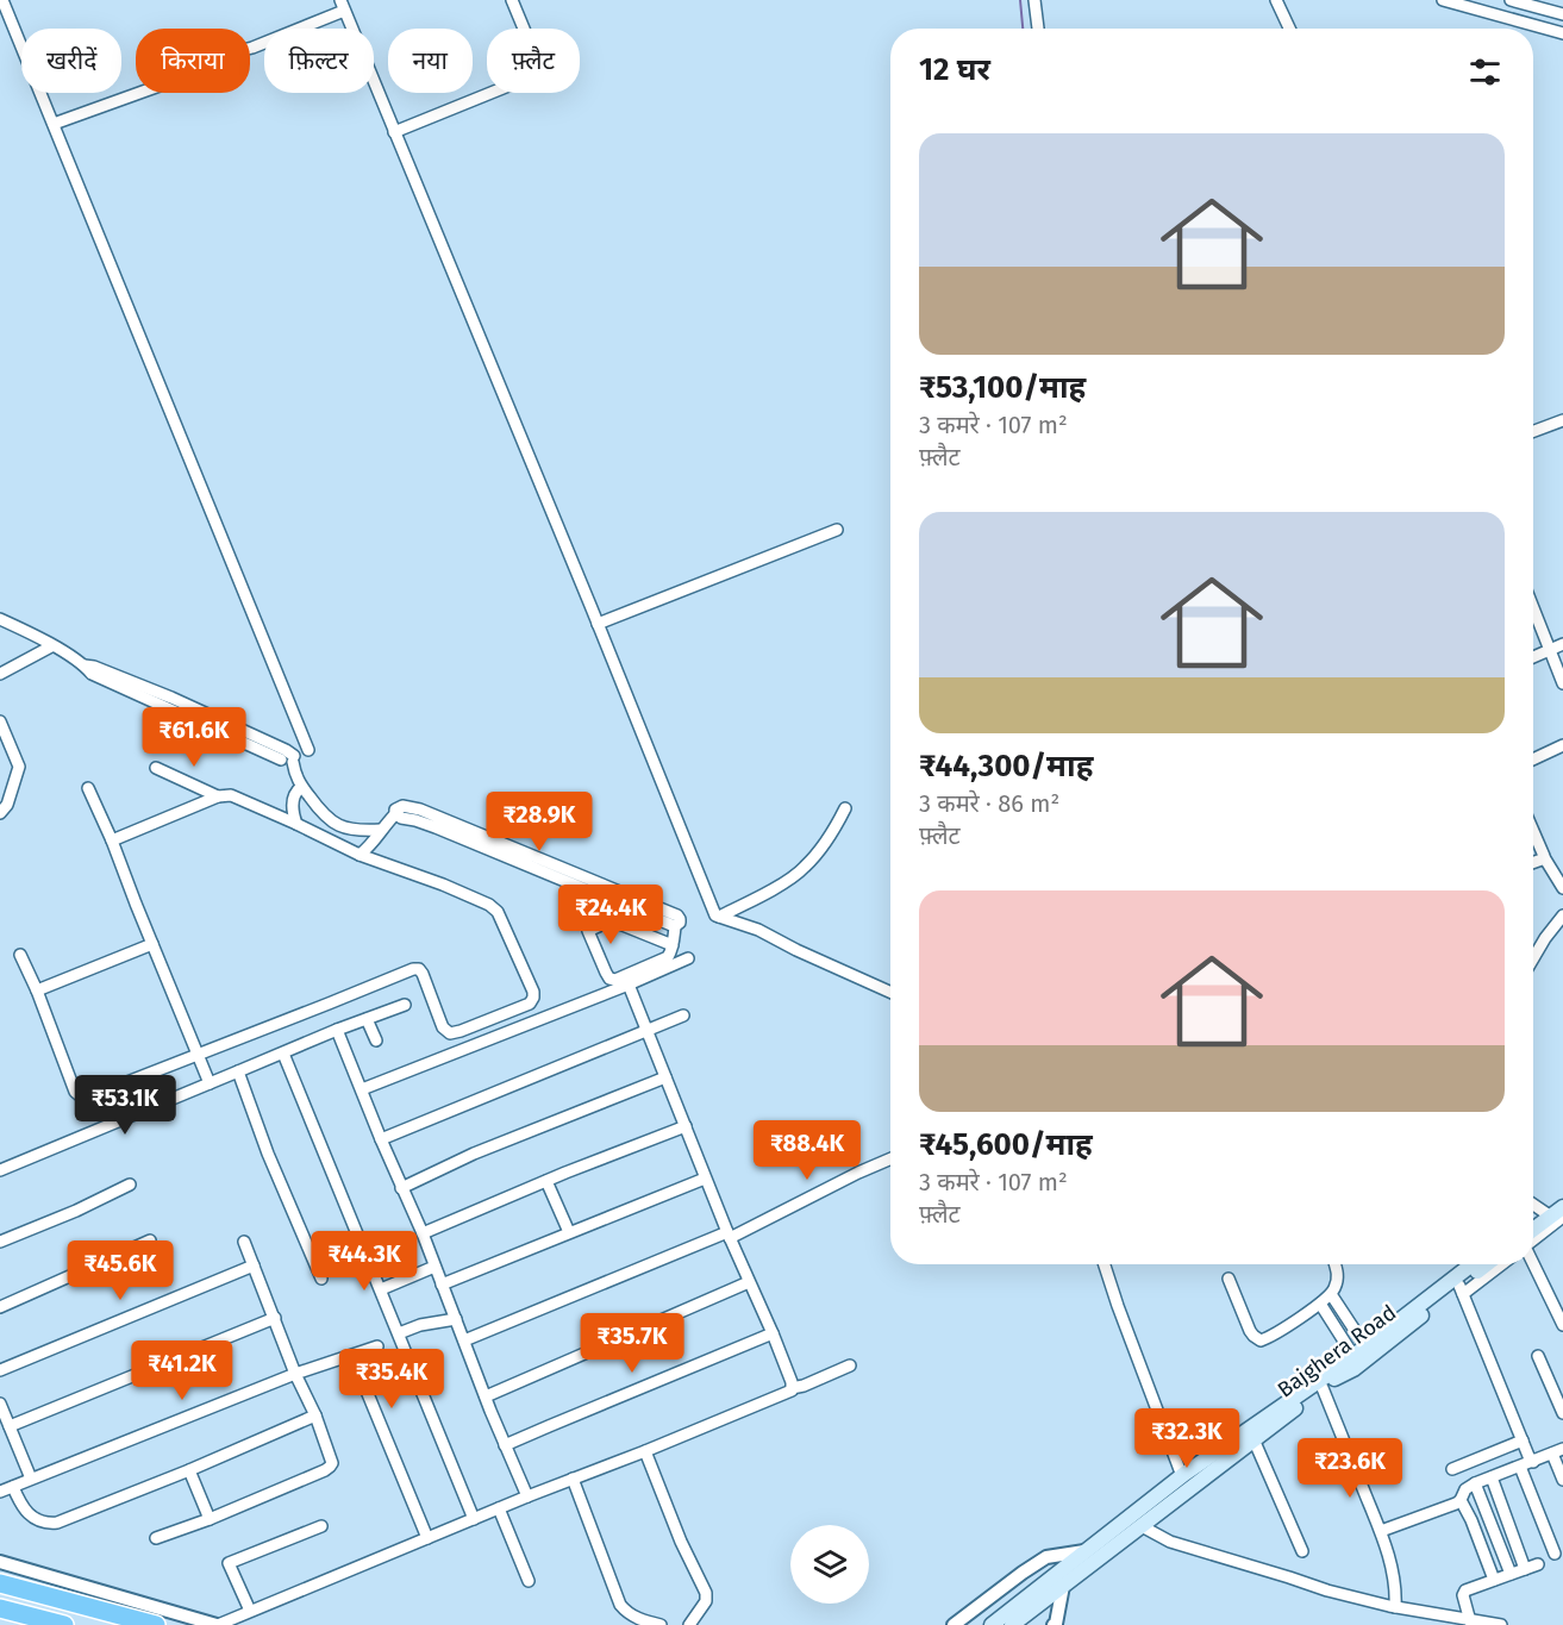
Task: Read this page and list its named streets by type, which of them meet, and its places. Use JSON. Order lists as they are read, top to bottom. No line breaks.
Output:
{"streets":{"main road":["Bajghera Road"]},"page":{"chip":["खरीदें","किराया","फ़िल्टर","नया","फ़्लैट"],"heading":"12 घर","list":[{"name":"₹53,100/माह","note":"3 कमरे · 107 m² · फ़्लैट"},{"name":"₹44,300/माह","note":"3 कमरे · 86 m² · फ़्लैट"},{"name":"₹45,600/माह","note":"3 कमरे · 107 m² · फ़्लैट"}],"price":["₹61.6K","₹28.9K","₹24.4K","₹53.1K","₹88.4K","₹44.3K","₹45.6K","₹35.7K","₹41.2K","₹35.4K","₹32.3K","₹23.6K"]}}
